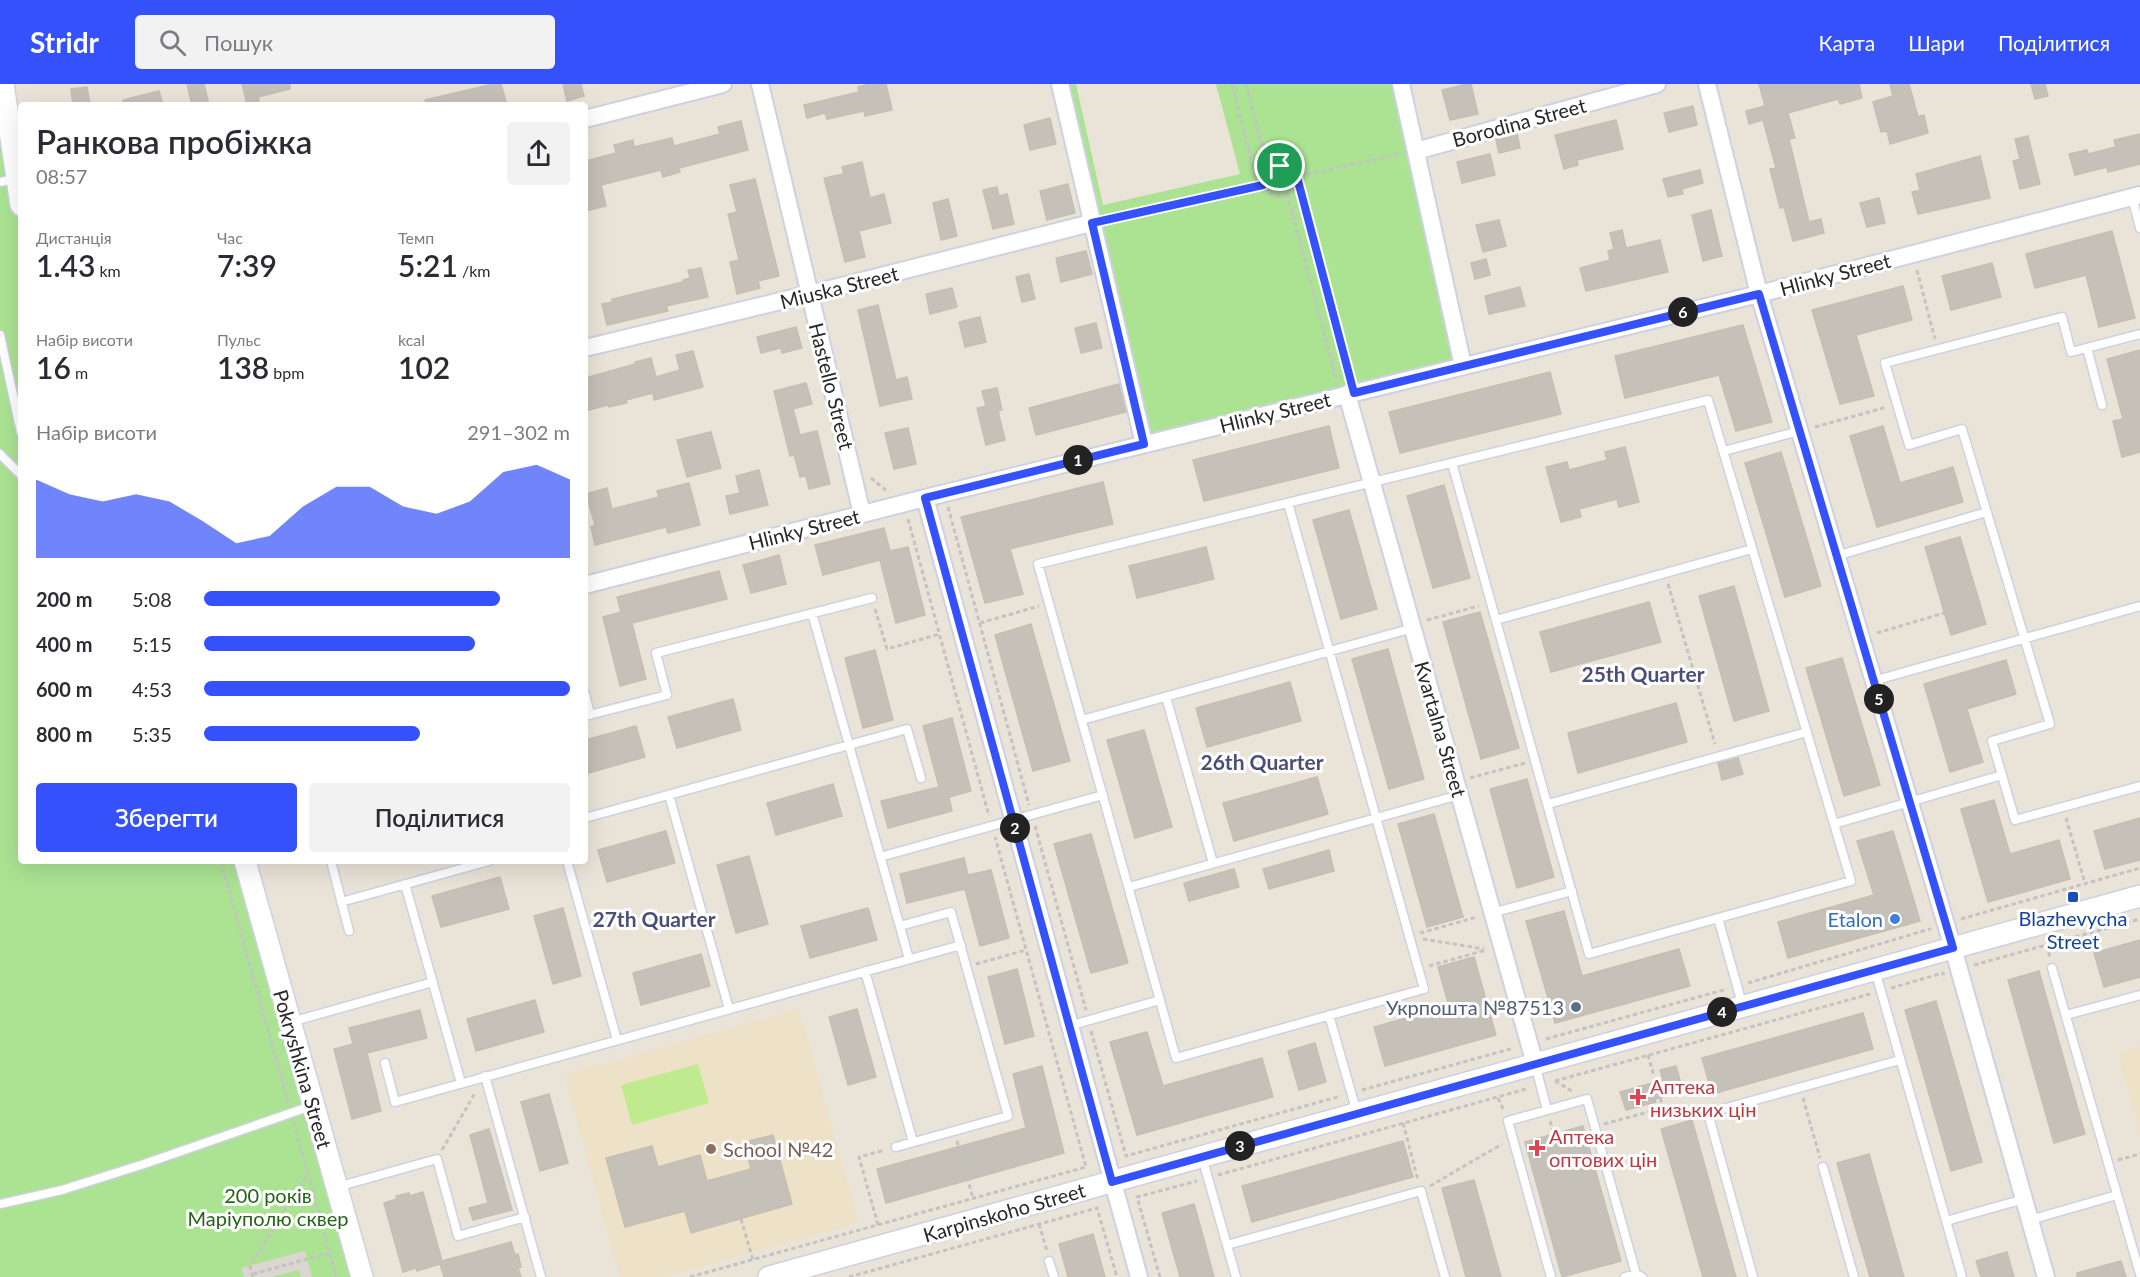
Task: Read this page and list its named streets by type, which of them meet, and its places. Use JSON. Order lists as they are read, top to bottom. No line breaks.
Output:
{"streets":{"street":["Borodina Street","Hlinky Street","Miuska Street","Hastello Street","Kvartalna Street","Pokryshkina Street","Karpinskoho Street"]},"crossings":[["Hlinky Street","Hastello Street"],["Hlinky Street","Kvartalna Street"],["Miuska Street","Hastello Street"],["Kvartalna Street","Karpinskoho Street"]],"districts":["25th Quarter","26th Quarter","27th Quarter"],"parks":["200 років Маріуполю сквер"],"places":{"transit":["Blazhevycha Street"],"other":["Etalon","Укрпошта №87513","School №42"],"health":["Аптека низьких цін","Аптека оптових цін"]},"page":{"header":"Stridr","search":"Пошук","nav":["Карта","Шари","Поділитися"],"heading":["Ранкова пробіжка","08:57"],"stats":[["Дистанція","1.43 km"],["Час","7:39"],["Темп","5:21 /km"],["Набір висоти","16 m"],["Пульс","138 bpm"],["kcal","102"]],"pins":["6","1","5","2","4","3"],"chart":["Набір висоти","291–302 m"],"list":[{"name":"200 m","note":"5:08"},{"name":"400 m","note":"5:15"},{"name":"600 m","note":"4:53"},{"name":"800 m","note":"5:35"}],"buttons":["Зберегти","Поділитися"]}}
